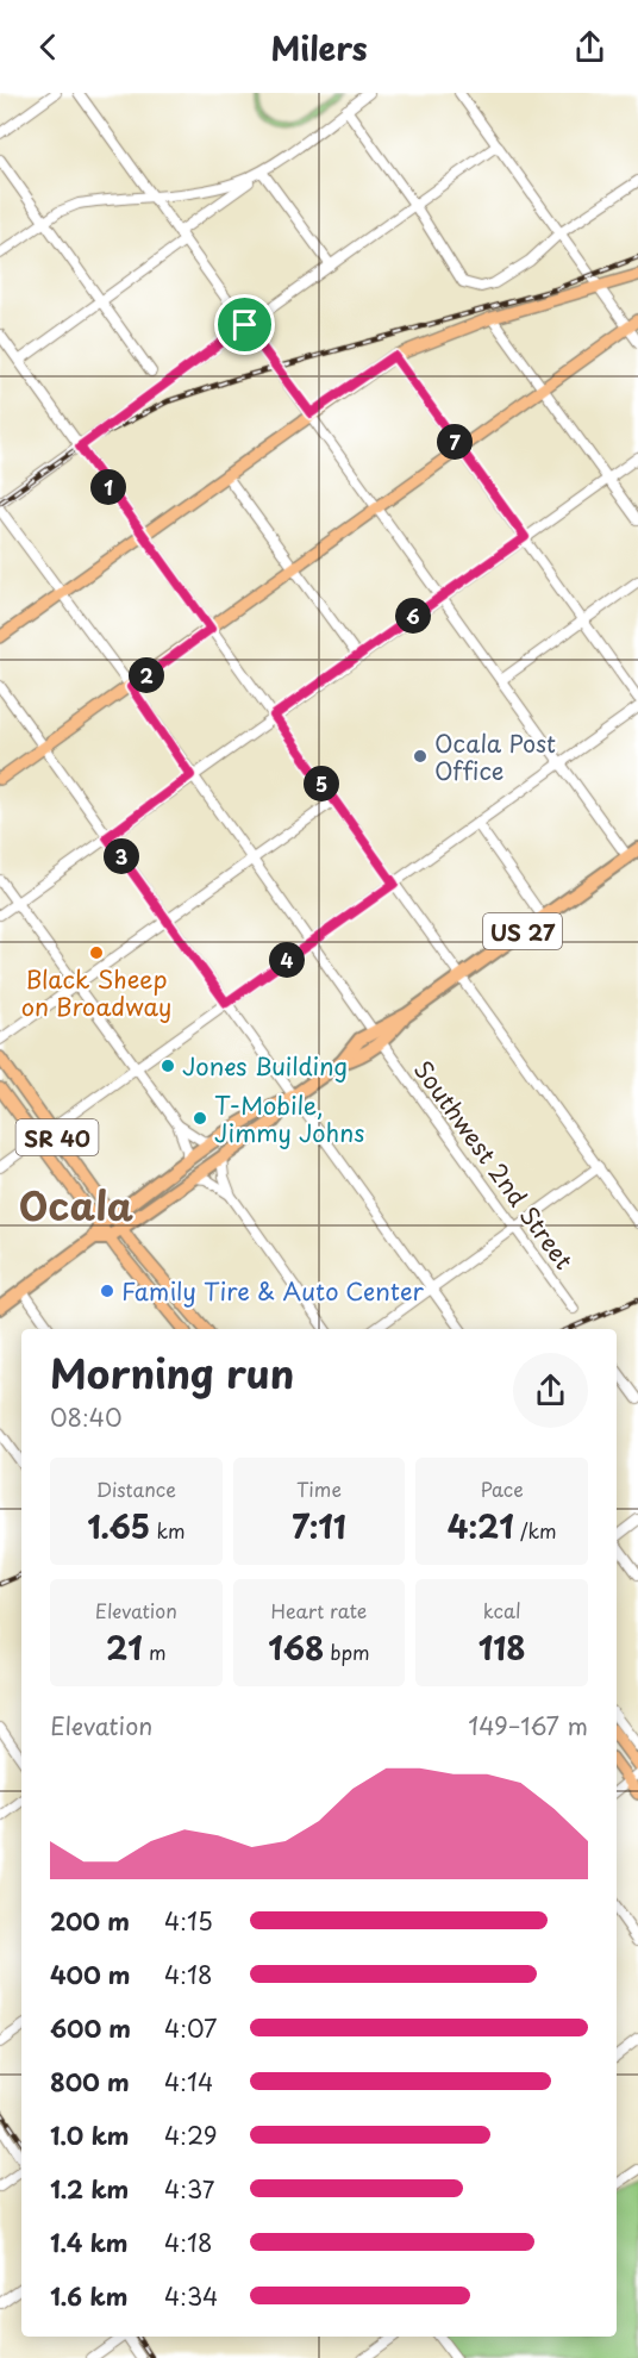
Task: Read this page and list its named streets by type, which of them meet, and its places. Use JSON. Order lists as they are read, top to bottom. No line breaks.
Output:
{"streets":{"highway":["US 27"],"main road":["SR 40"],"street":["Southwest 2nd Street"]},"crossings":[["US 27","SR 40"],["US 27","Southwest 2nd Street"]],"districts":["Ocala"],"places":["Ocala Post Office","Black Sheep on Broadway","Jones Building","T-Mobile, Jimmy Johns","Family Tire & Auto Center"],"page":{"header":"Milers","pins":["7","1","6","2","5","3","4"],"heading":["Morning run","08:40"],"stats":[["Distance","1.65 km"],["Time","7:11"],["Pace","4:21 /km"],["Elevation","21 m"],["Heart rate","168 bpm"],["kcal","118"]],"chart":["Elevation","149–167 m"],"list":[{"name":"200 m","note":"4:15"},{"name":"400 m","note":"4:18"},{"name":"600 m","note":"4:07"},{"name":"800 m","note":"4:14"},{"name":"1.0 km","note":"4:29"},{"name":"1.2 km","note":"4:37"},{"name":"1.4 km","note":"4:18"},{"name":"1.6 km","note":"4:34"}]}}
